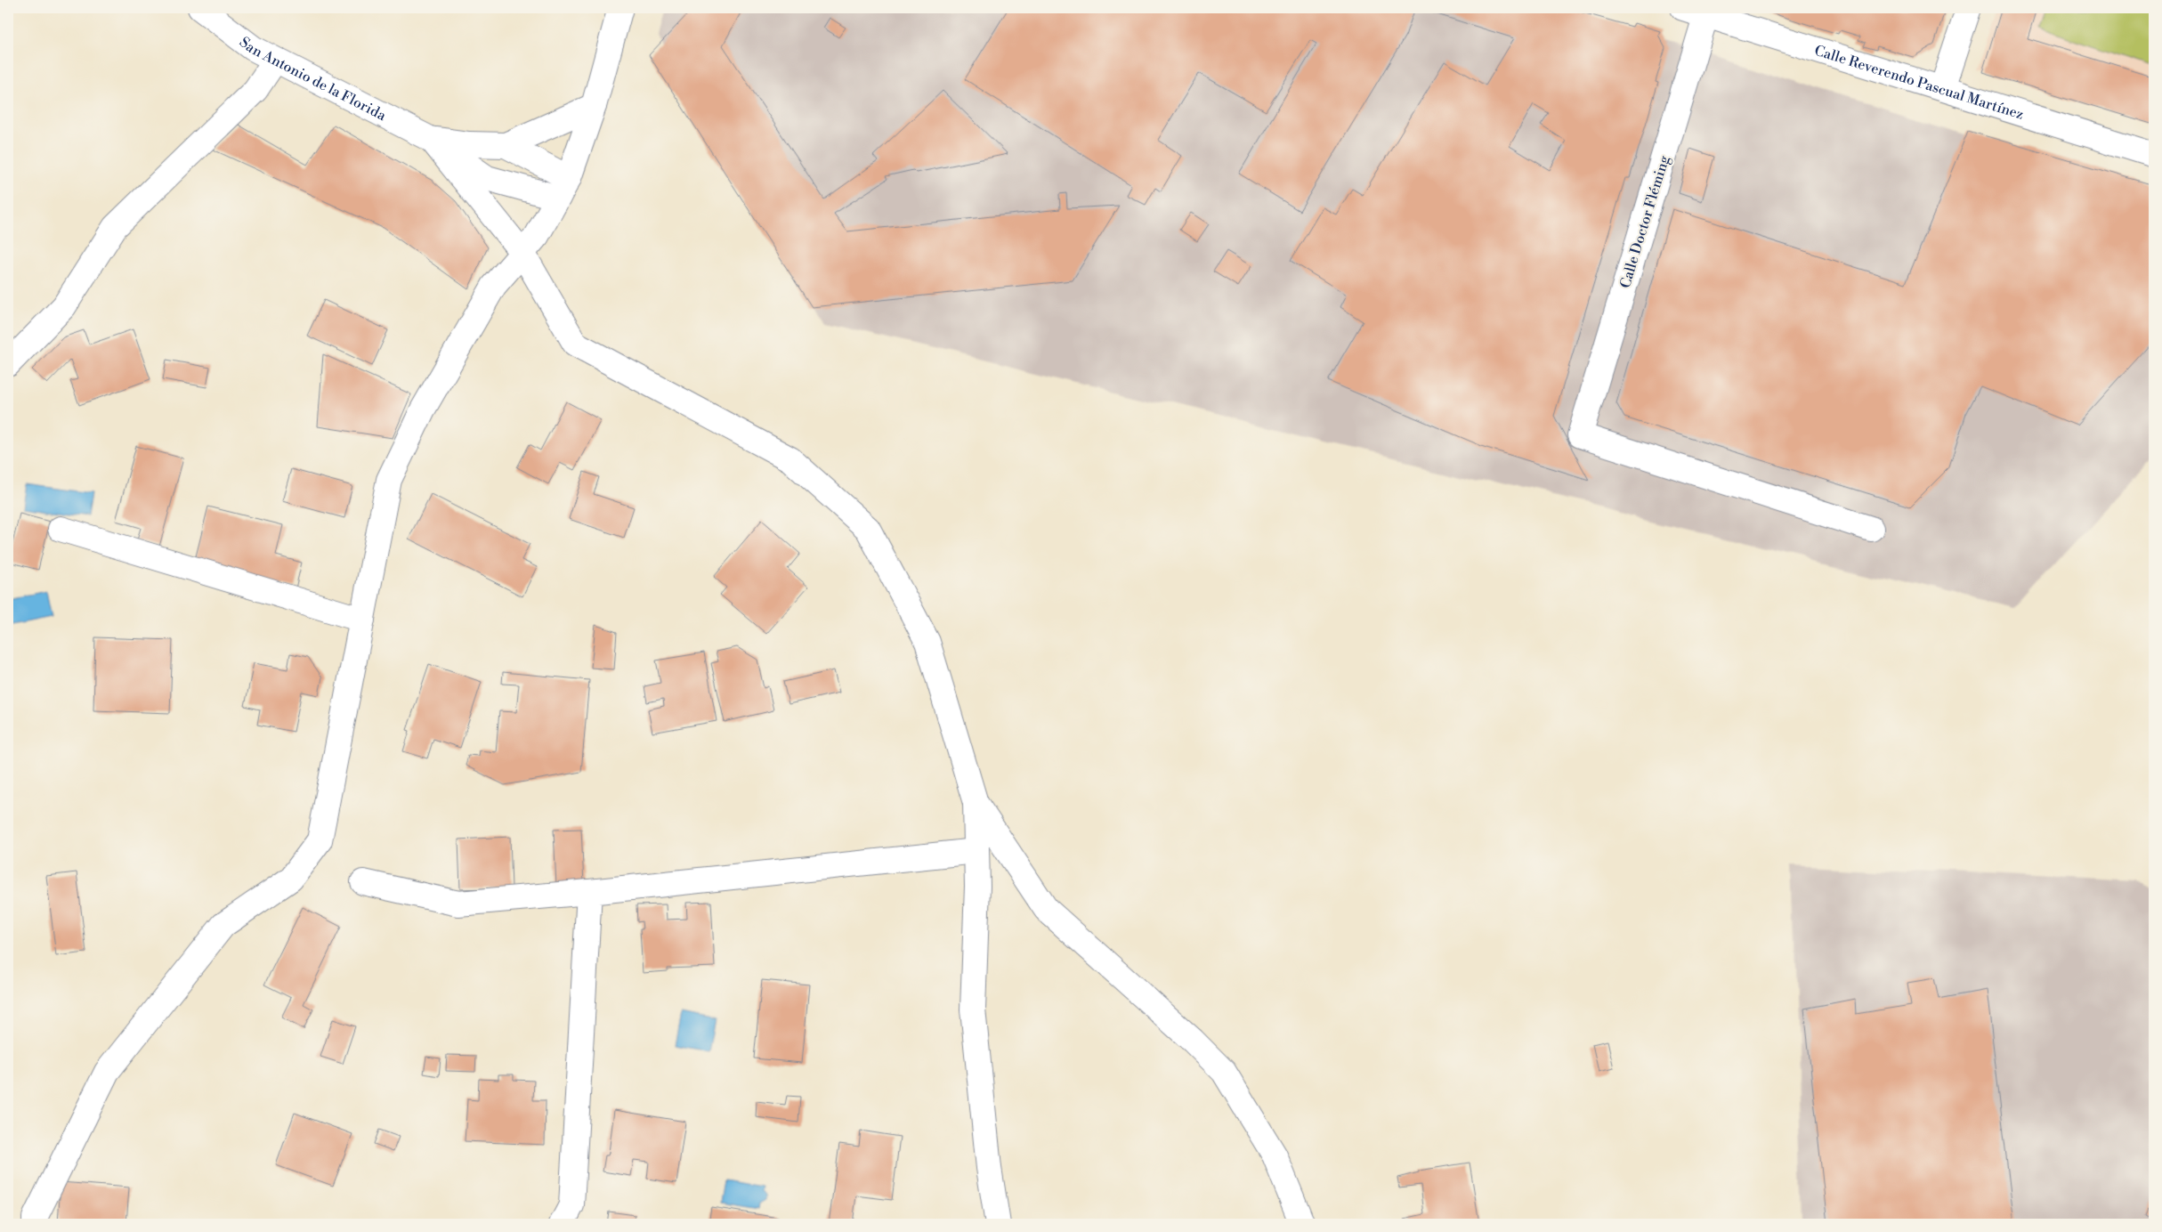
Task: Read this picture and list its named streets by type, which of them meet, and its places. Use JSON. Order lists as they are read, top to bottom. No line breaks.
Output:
{"streets":{"street":["San Antonio de la Florida","Calle Reverendo Pascual Martínez","Calle Doctor Fléming"]},"crossings":[["Calle Reverendo Pascual Martínez","Calle Doctor Fléming"]]}
